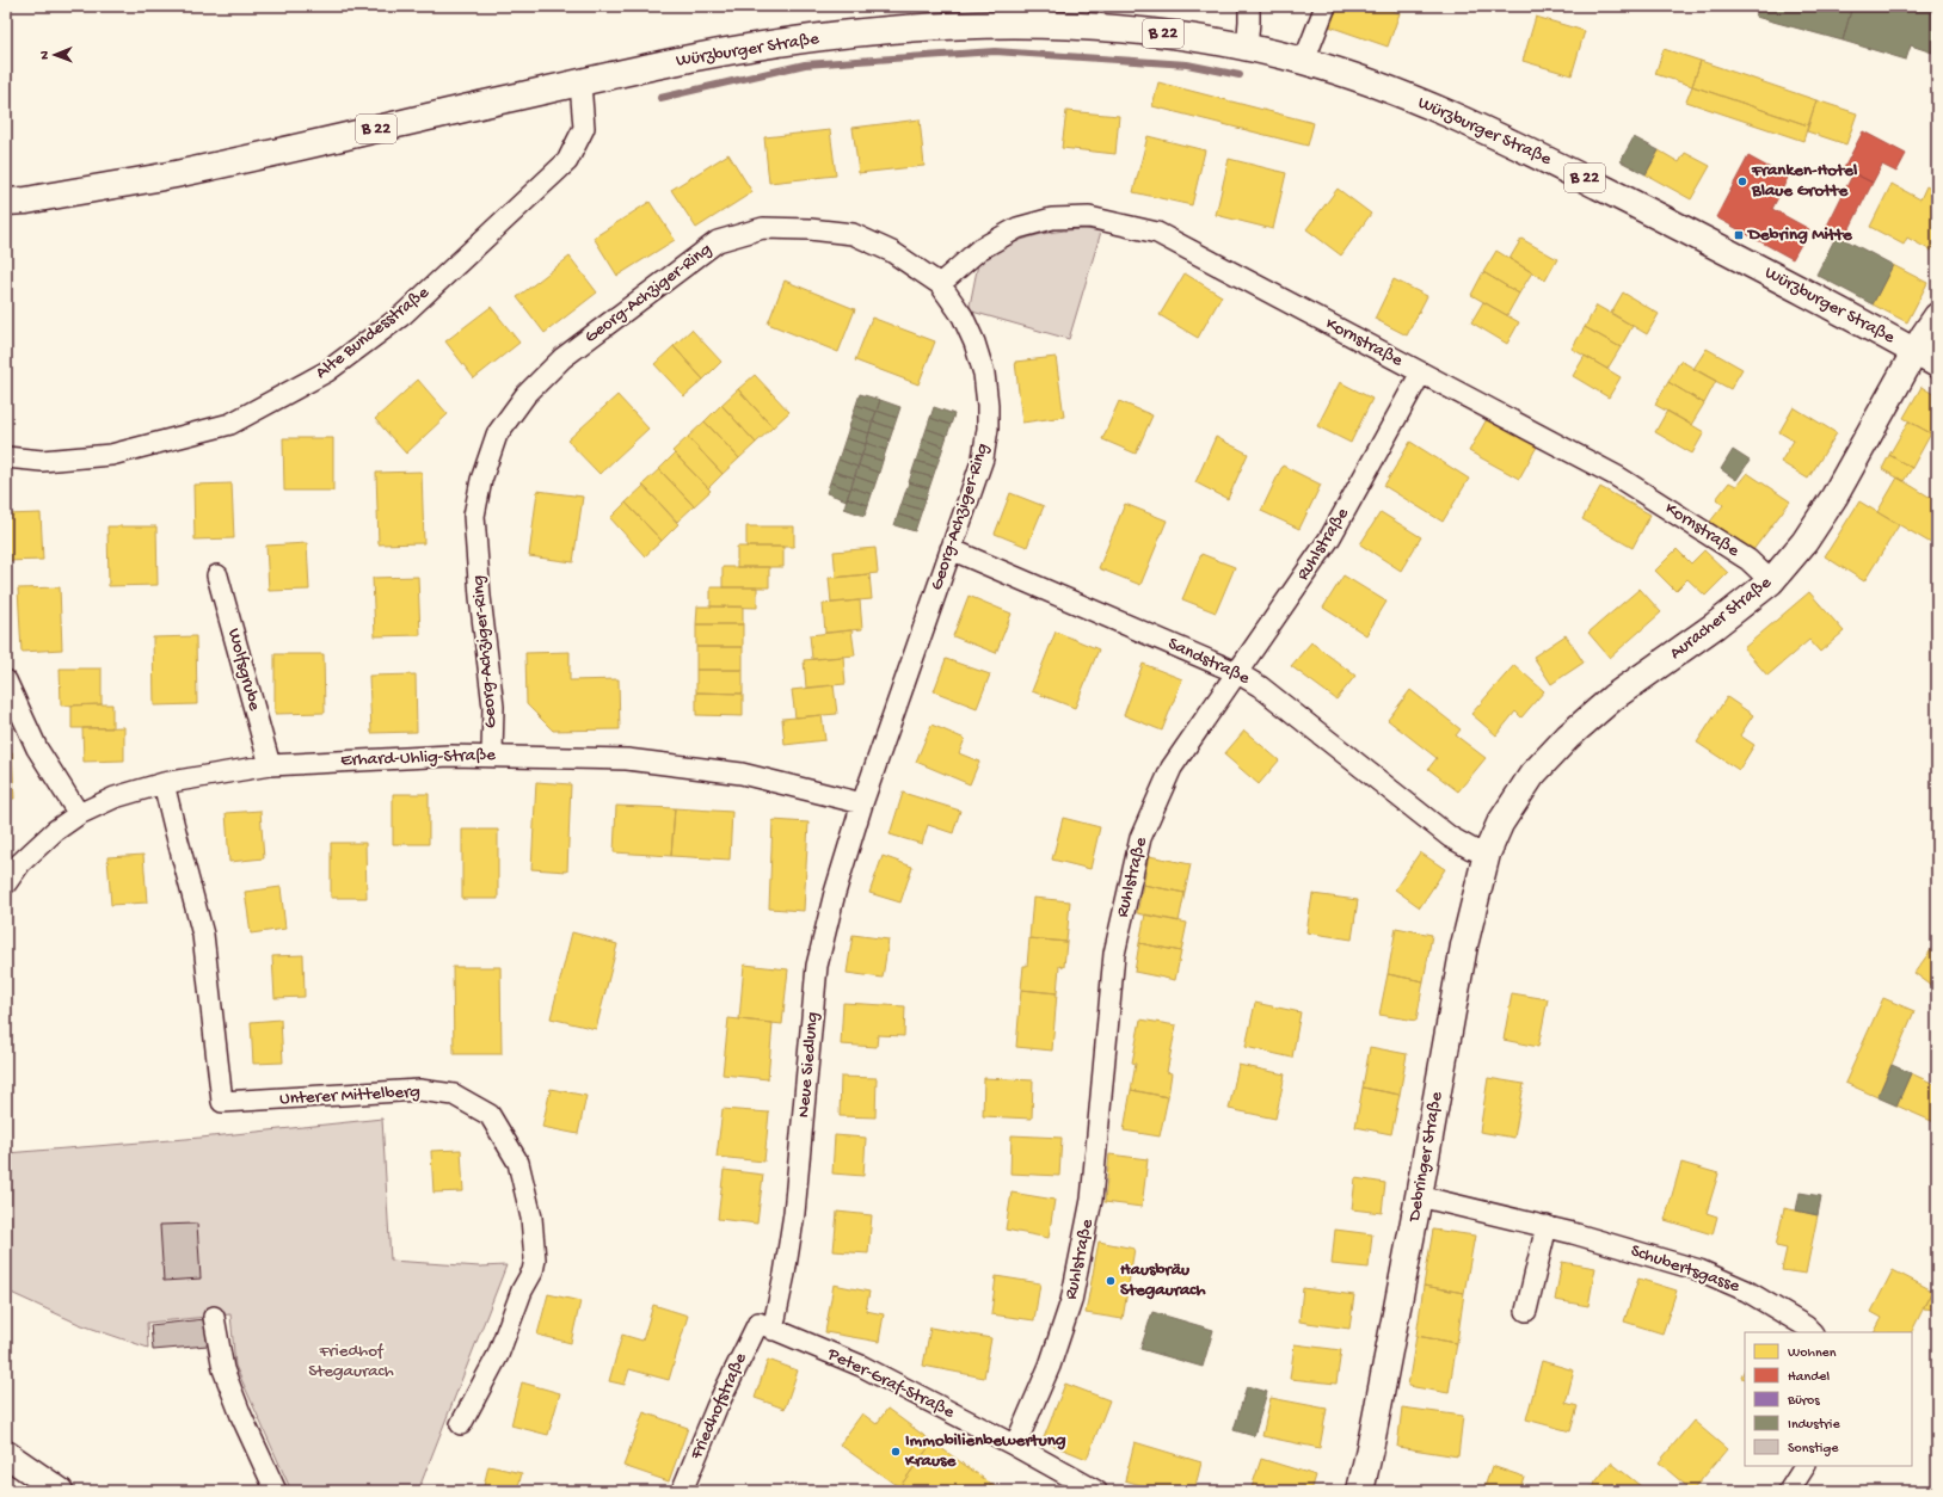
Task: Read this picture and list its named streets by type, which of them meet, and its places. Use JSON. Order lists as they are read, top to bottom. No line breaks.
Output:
{"streets":{"main road":["B 22","Würzburger Straße","Auracher Straße","Debringer Straße"],"street":["Georg-Achziger-Ring","Alte Bundesstraße","Kornstraße","Ruhlstraße","Sandstraße","Wolfsgrube","Erhard-Uhlig-Straße","Neue Siedlung","Unterer Mittelberg","Schubertsgasse","Peter-Graf-Straße","Friedhofstraße"]},"crossings":[["B 22","Würzburger Straße"],["B 22","Alte Bundesstraße"],["Würzburger Straße","Alte Bundesstraße"],["Würzburger Straße","Auracher Straße"],["Georg-Achziger-Ring","Kornstraße"],["Georg-Achziger-Ring","Sandstraße"],["Georg-Achziger-Ring","Erhard-Uhlig-Straße"],["Georg-Achziger-Ring","Neue Siedlung"],["Kornstraße","Ruhlstraße"],["Kornstraße","Auracher Straße"],["Ruhlstraße","Sandstraße"],["Ruhlstraße","Peter-Graf-Straße"],["Auracher Straße","Debringer Straße"],["Sandstraße","Debringer Straße"],["Wolfsgrube","Erhard-Uhlig-Straße"],["Erhard-Uhlig-Straße","Neue Siedlung"],["Erhard-Uhlig-Straße","Unterer Mittelberg"],["Neue Siedlung","Peter-Graf-Straße"],["Neue Siedlung","Friedhofstraße"],["Debringer Straße","Schubertsgasse"],["Peter-Graf-Straße","Friedhofstraße"]],"parks":["Friedhof Stegaurach"],"places":{"other":["Franken-Hotel Blaue Grotte","Hausbräu Stegaurach","Immobilienbewertung Krause"],"transit":["Debring Mitte"]},"legend":["Wohnen","Handel","Büros","Industrie","Sonstige"],"north":"left"}
